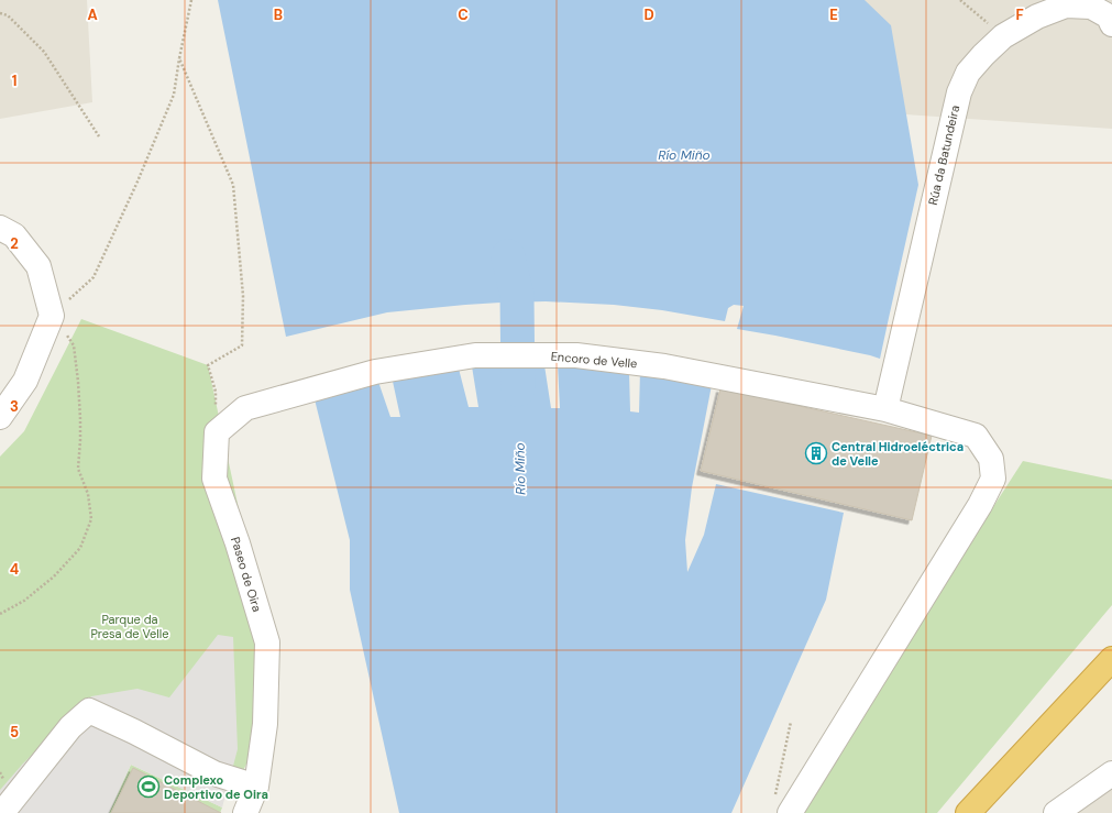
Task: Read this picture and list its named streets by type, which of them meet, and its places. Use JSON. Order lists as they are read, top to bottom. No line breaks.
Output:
{"streets":{"street":["Rúa da Batundeira","Encoro de Velle","Paseo de Oira"]},"crossings":[["Rúa da Batundeira","Encoro de Velle"],["Encoro de Velle","Paseo de Oira"]],"water":["Río Miño"],"parks":["Parque da Presa de Velle"],"places":{"building":["Central Hidroeléctrica de Velle"],"sports":["Complexo Deportivo de Oira"]},"grid":{"columns":["A","B","C","D","E","F"],"rows":["1","2","3","4","5"]}}
